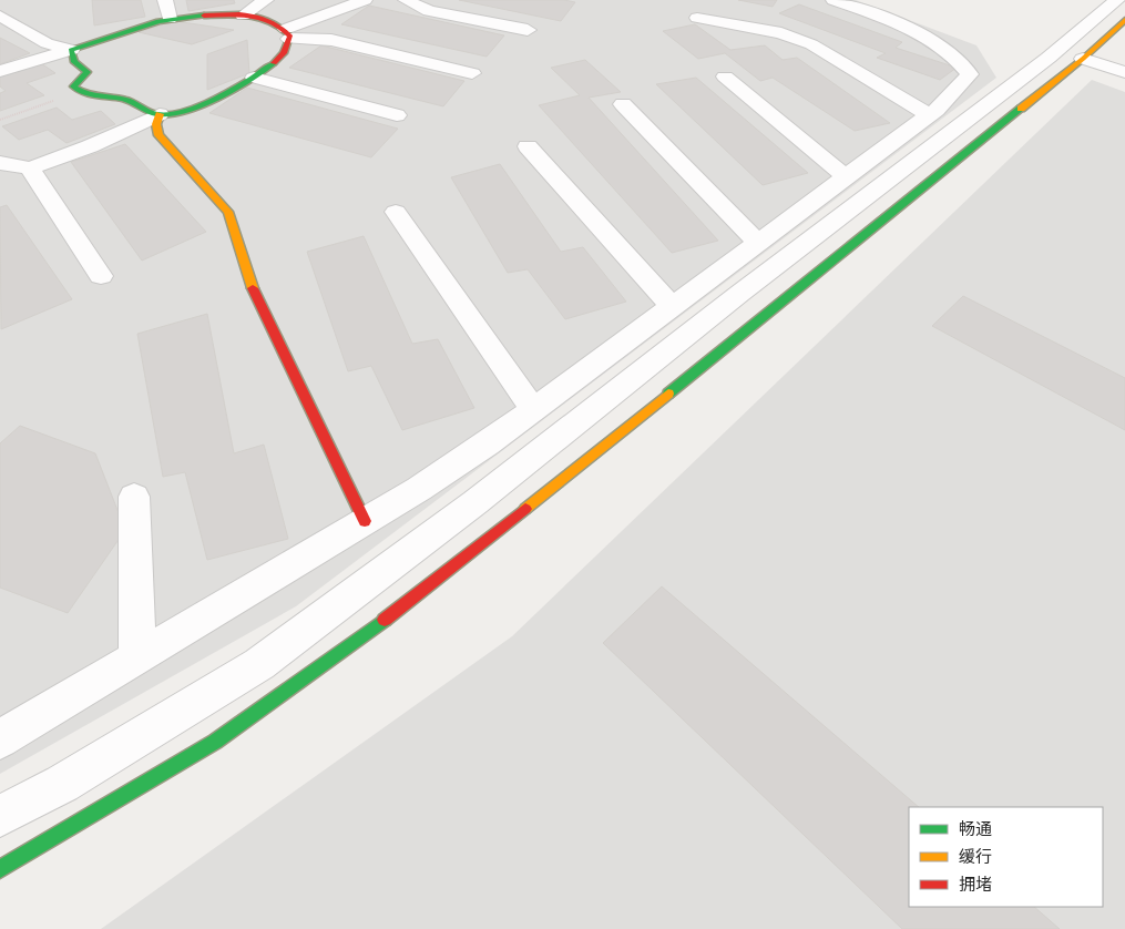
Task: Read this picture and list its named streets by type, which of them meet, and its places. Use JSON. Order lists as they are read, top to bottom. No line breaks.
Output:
{"legend":["畅通","缓行","拥堵"]}
